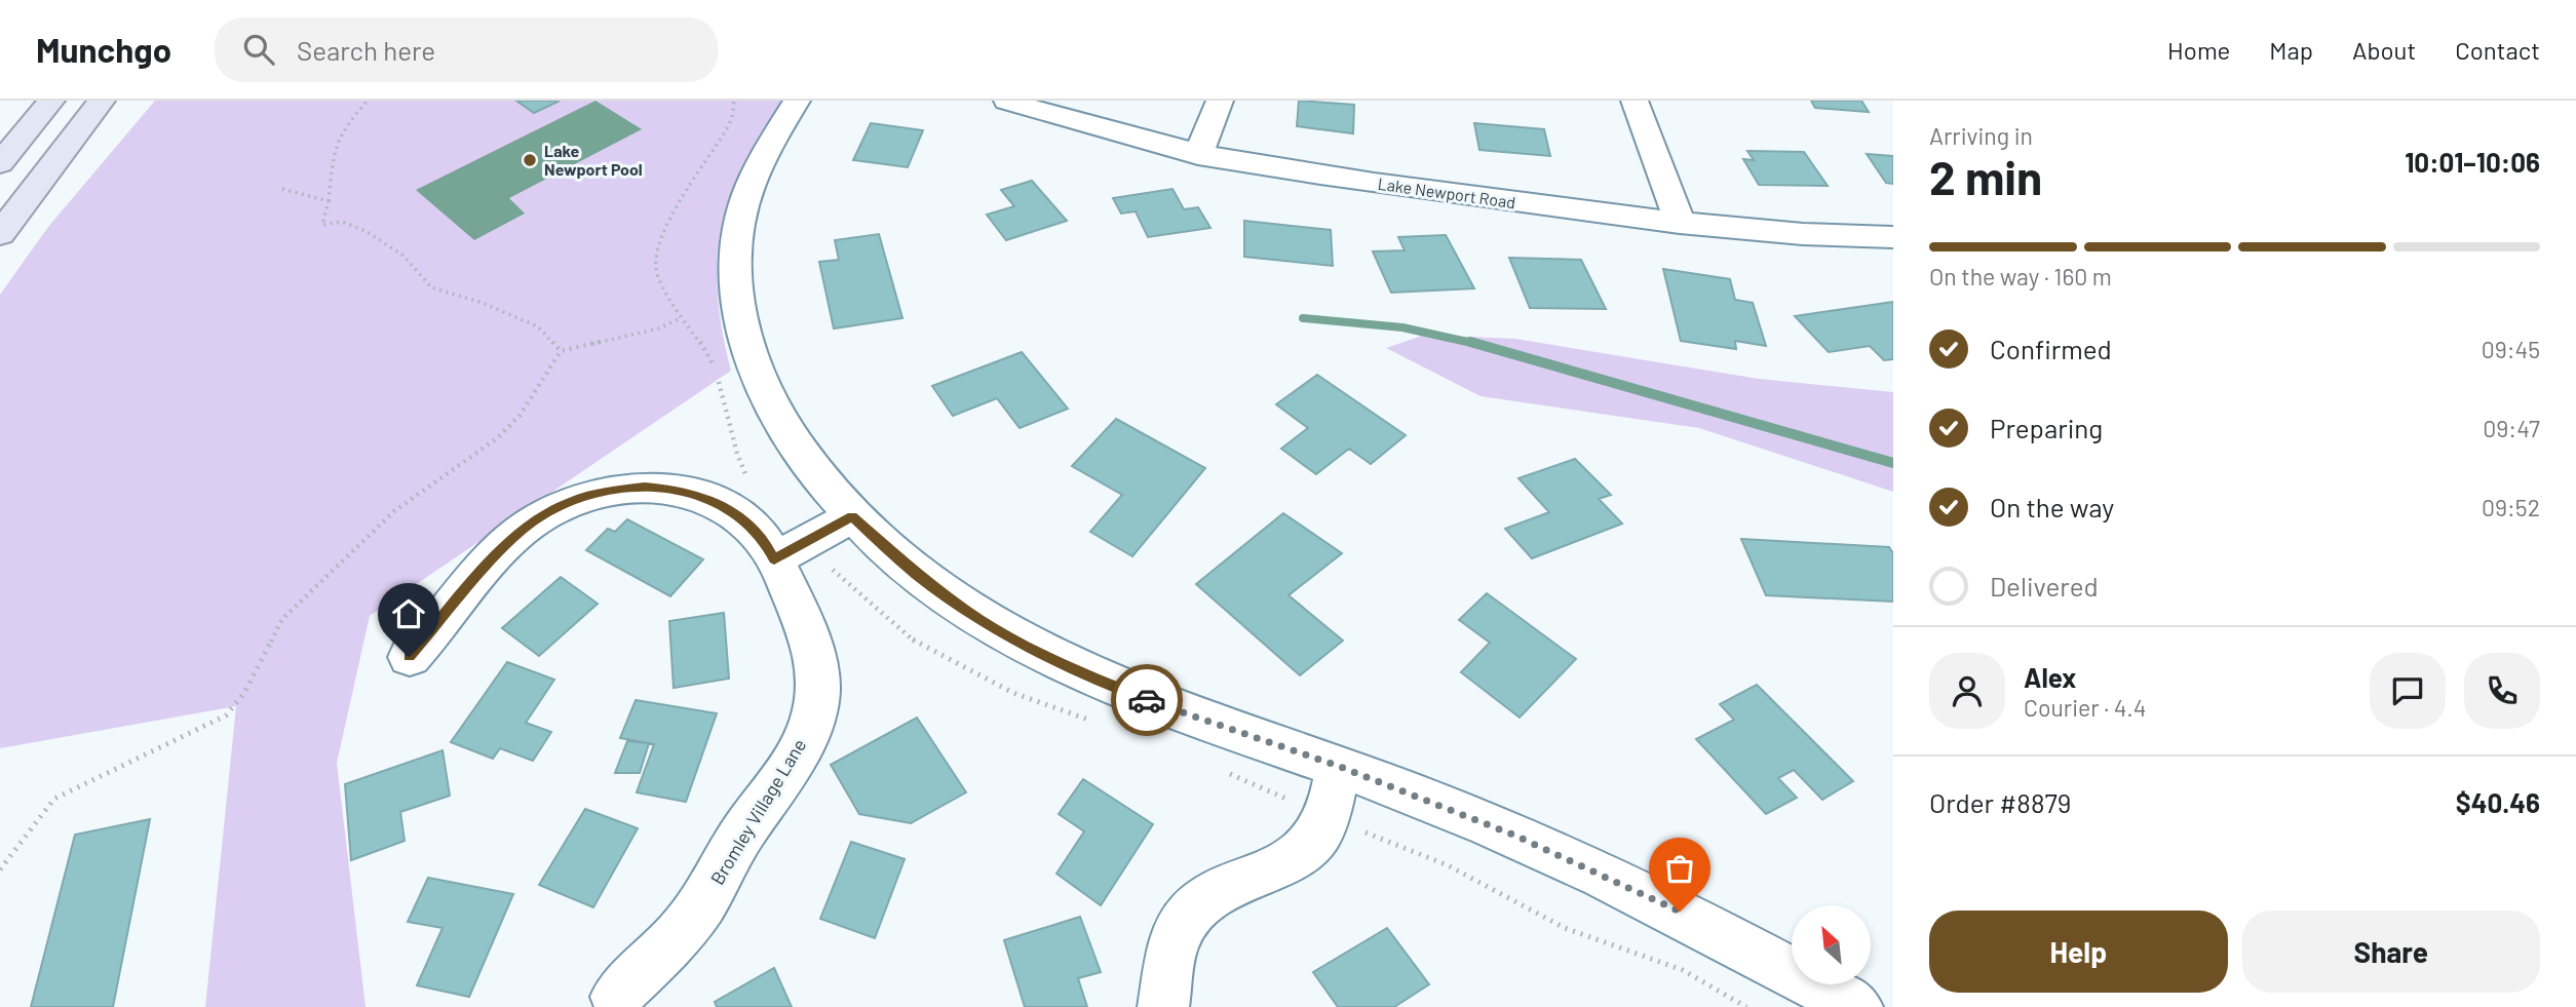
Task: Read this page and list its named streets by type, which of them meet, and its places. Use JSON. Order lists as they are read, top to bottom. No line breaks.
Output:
{"streets":{"street":["Lake Newport Road","Bromley Village Lane"]},"places":["Lake Newport Pool"],"north":"top left","page":{"header":"Munchgo","search":"Search here","nav":["Home","Map","About","Contact"],"heading":["2 min","Arriving in","10:01–10:06"],"panel":["Alex","Courier · 4.4","Order #8879","$40.46"],"bar":"On the way · 160 m","list":[["Confirmed","09:45"],["Preparing","09:47"],["On the way","09:52"],"Delivered"],"buttons":["Help","Share"]}}
